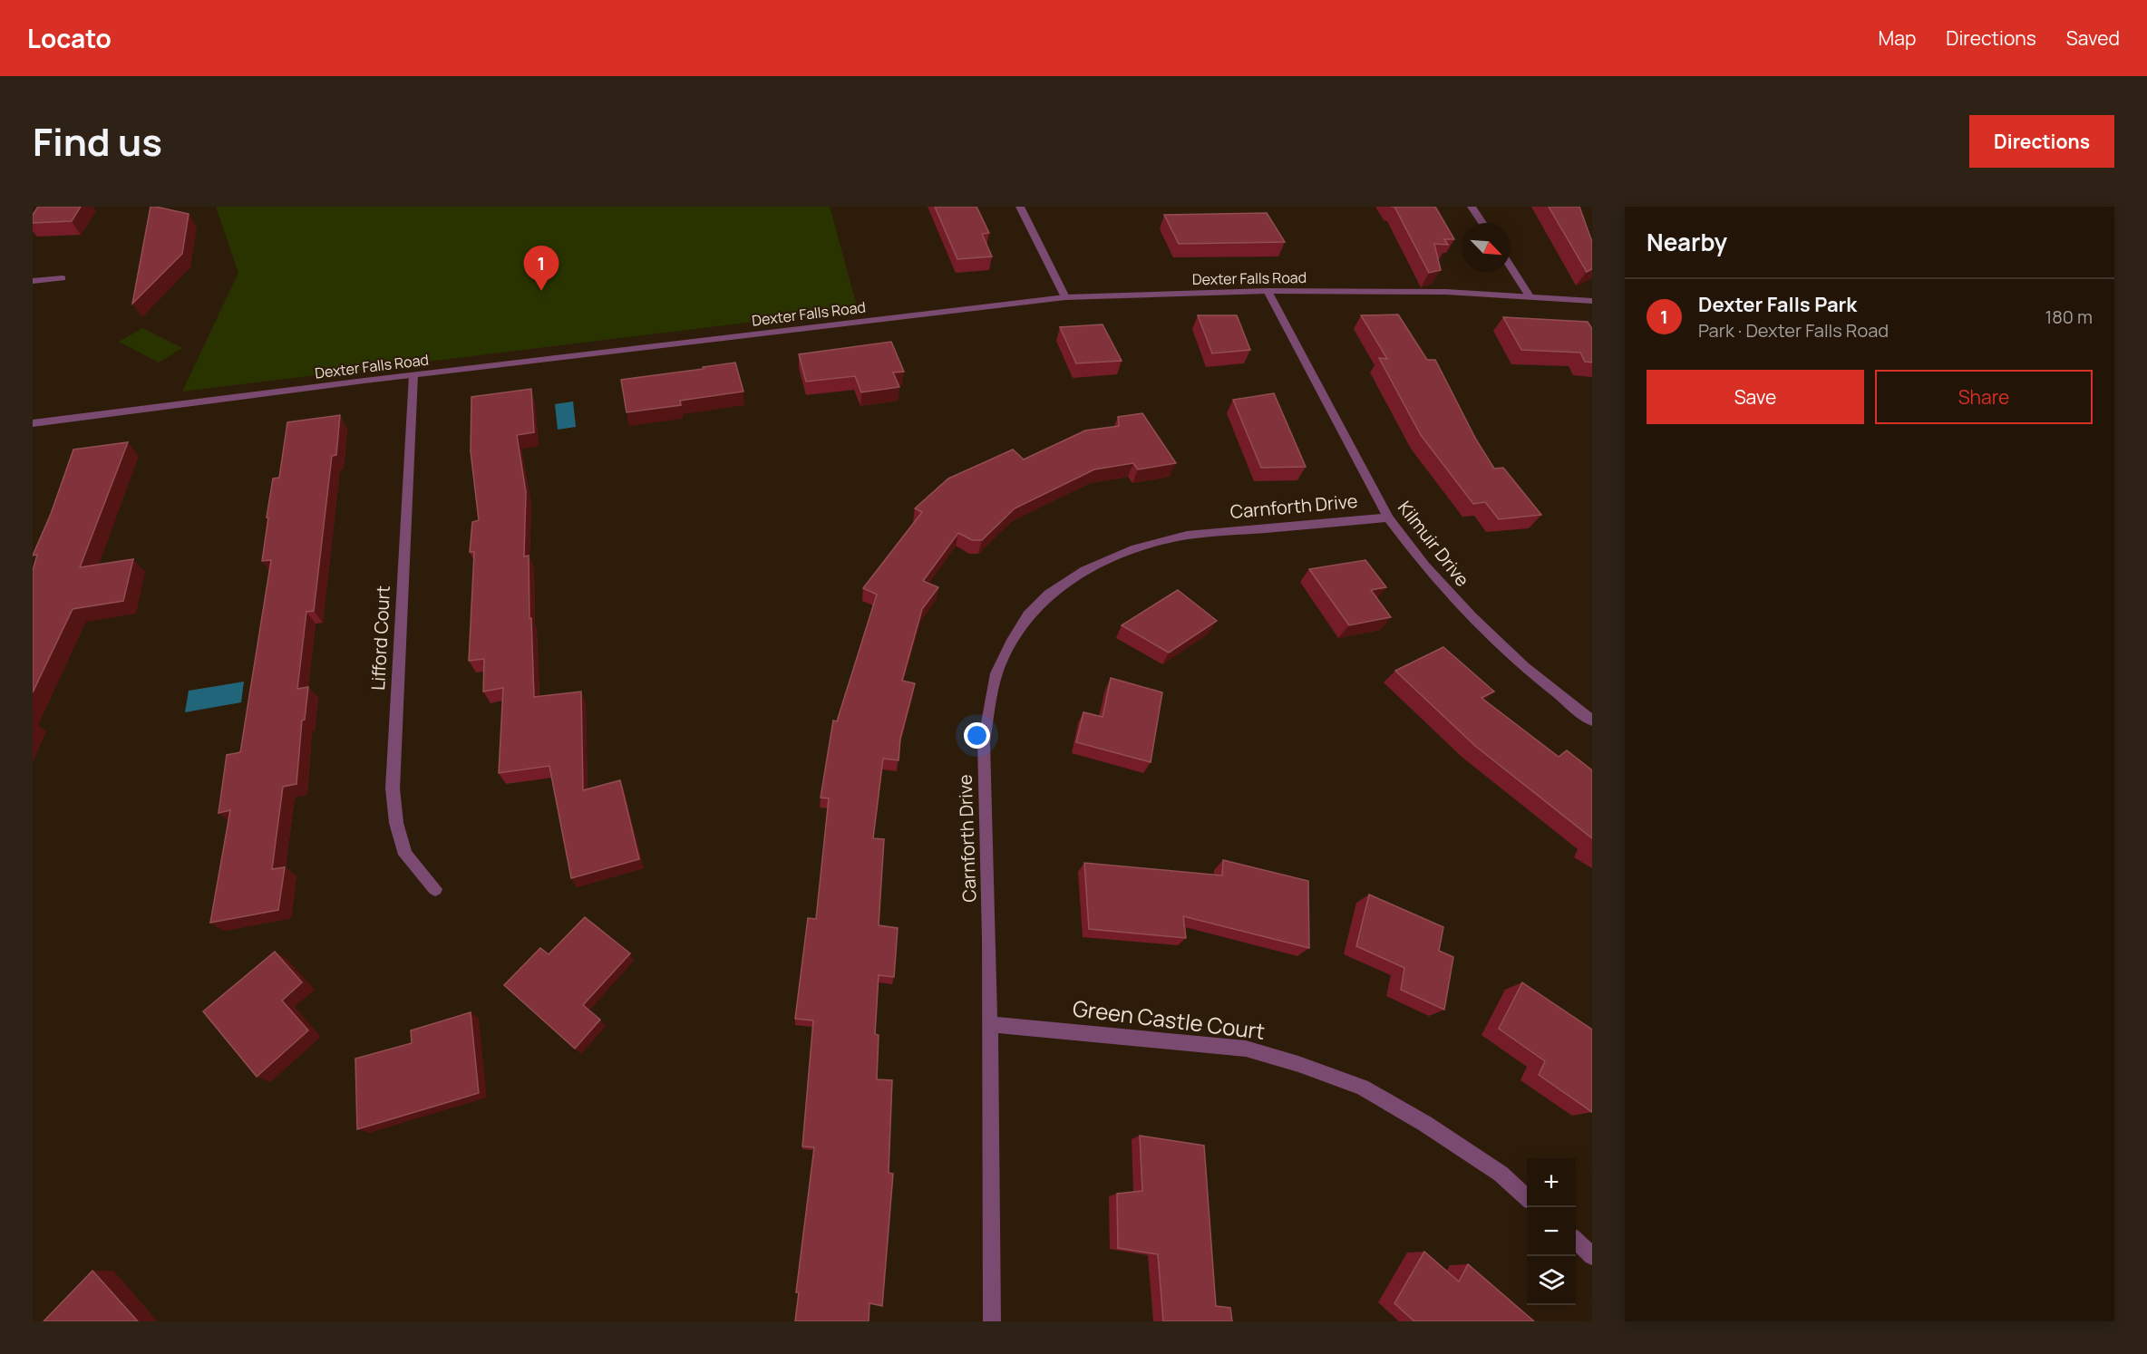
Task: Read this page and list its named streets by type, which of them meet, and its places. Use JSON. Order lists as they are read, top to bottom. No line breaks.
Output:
{"streets":{"street":["Dexter Falls Road","Carnforth Drive","Kilmuir Drive","Lifford Court","Green Castle Court"]},"crossings":[["Dexter Falls Road","Kilmuir Drive"],["Dexter Falls Road","Lifford Court"],["Carnforth Drive","Kilmuir Drive"],["Carnforth Drive","Green Castle Court"]],"north":"bottom right","page":{"header":"Locato","nav":["Map","Directions","Saved"],"title":"Find us","buttons":["Directions",["Save","Share"]],"heading":"Nearby","pins":"1","list":[{"mark":"1","name":"Dexter Falls Park","note":"Park · Dexter Falls Road","value":"180 m"}],"map_buttons":["+","−"]}}
